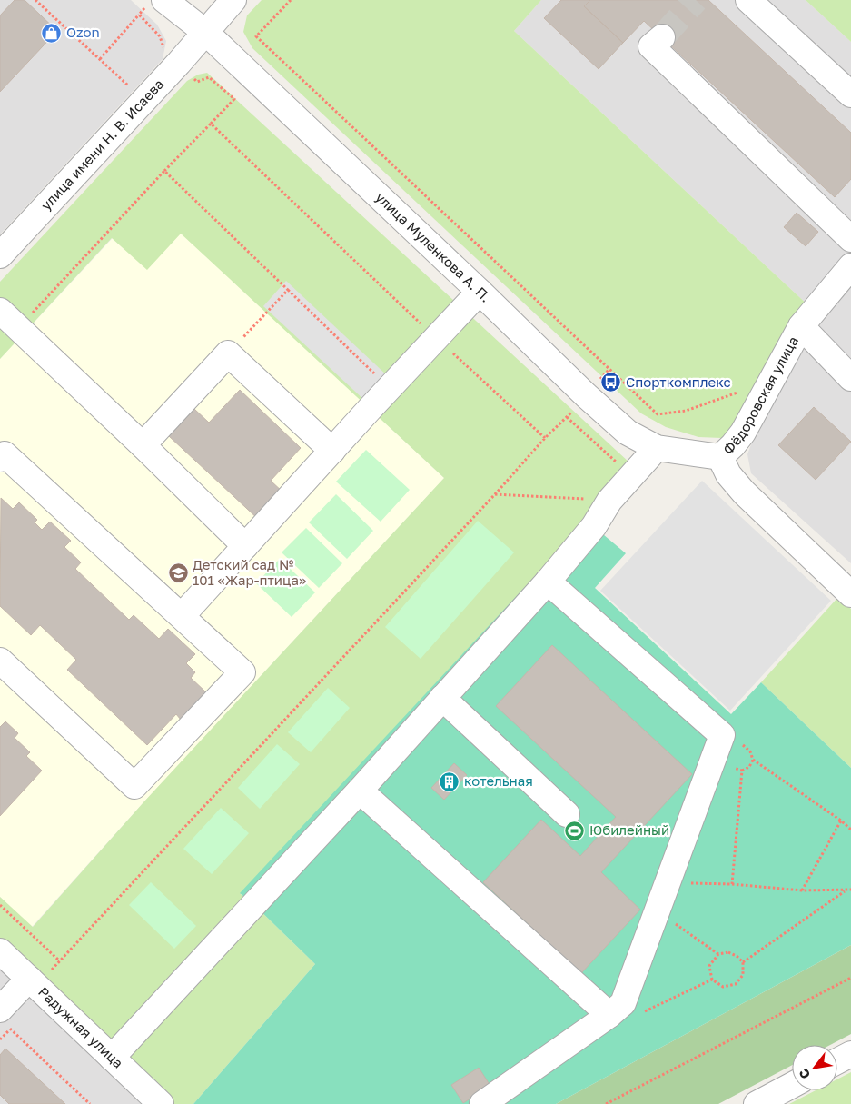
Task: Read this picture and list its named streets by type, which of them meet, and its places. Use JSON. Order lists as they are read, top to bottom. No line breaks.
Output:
{"streets":{"street":["улица имени Н. В. Исаева","улица Муленкова А. П.","Фёдоровская улица","Радужная улица"]},"crossings":[["улица имени Н. В. Исаева","улица Муленкова А. П."],["улица Муленкова А. П.","Фёдоровская улица"]],"places":{"shop":["Ozon"],"bus stop":["Спорткомплекс"],"school or university":["Детский сад № 101 «Жар-птица»"],"building":["котельная"],"sports":["Юбилейный"]},"north":"bottom left"}
